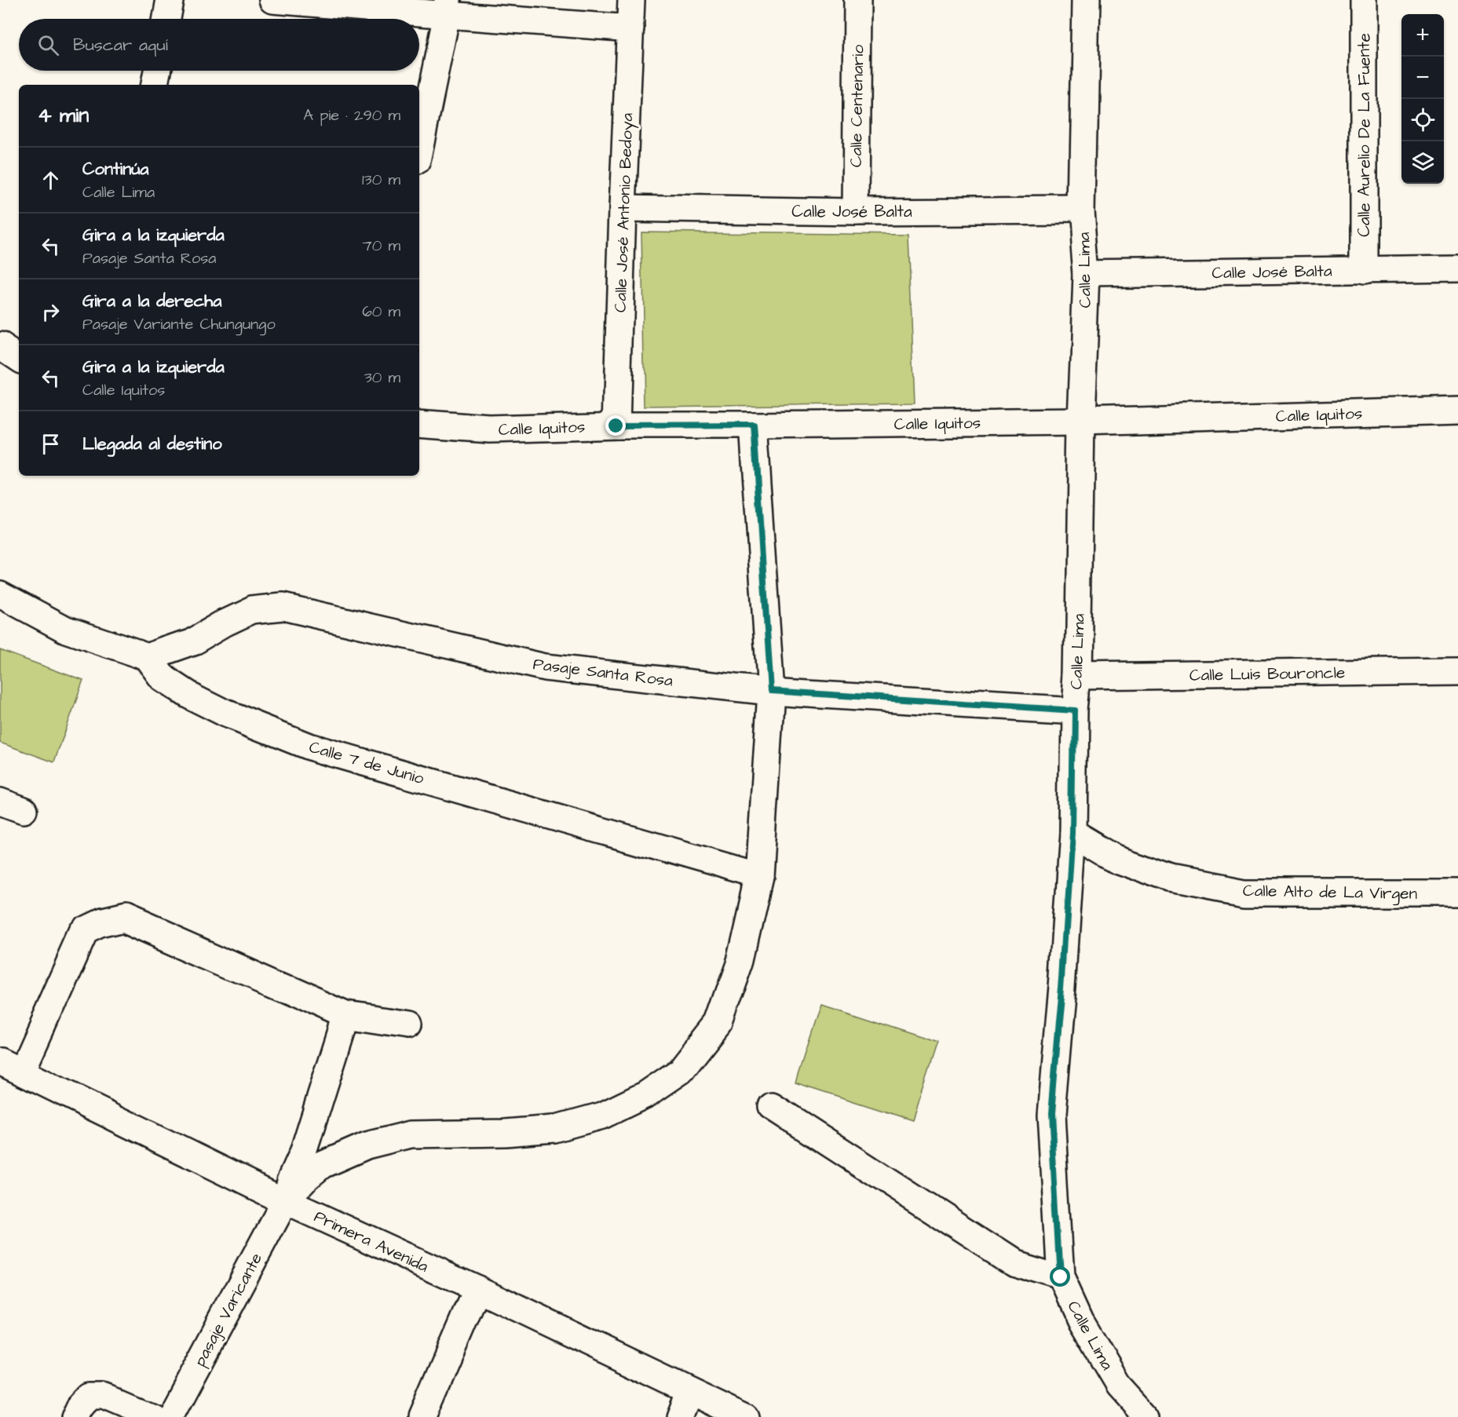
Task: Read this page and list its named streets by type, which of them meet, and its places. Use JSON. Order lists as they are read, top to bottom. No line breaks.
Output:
{"streets":{"street":["Calle Centenario","Calle Aurelio De La Fuente","Calle José Balta","Calle José Antonio Bedoya","Calle Lima","Calle Iquitos","Pasaje Santa Rosa","Calle Luis Bouroncle","Calle 7 de Junio","Calle Alto de La Virgen","Primera Avenida","pasaje Varicante"]},"crossings":[["Calle Centenario","Calle José Balta"],["Calle Aurelio De La Fuente","Calle José Balta"],["Calle José Balta","Calle José Antonio Bedoya"],["Calle José Balta","Calle Lima"],["Calle José Antonio Bedoya","Calle Iquitos"],["Calle Lima","Calle Iquitos"],["Calle Lima","Pasaje Santa Rosa"],["Calle Lima","Calle Luis Bouroncle"],["Calle Lima","Calle Alto de La Virgen"],["Pasaje Santa Rosa","Calle 7 de Junio"],["Primera Avenida","pasaje Varicante"]],"page":{"map_buttons":["+","−"],"search":"Buscar aquí","heading":["4 min","A pie · 290 m"],"list":[["Continúa","Calle Lima","130 m"],["Gira a la izquierda","Pasaje Santa Rosa","70 m"],["Gira a la derecha","Pasaje Variante Chungungo","60 m"],["Gira a la izquierda","Calle Iquitos","30 m"],"Llegada al destino"]}}
